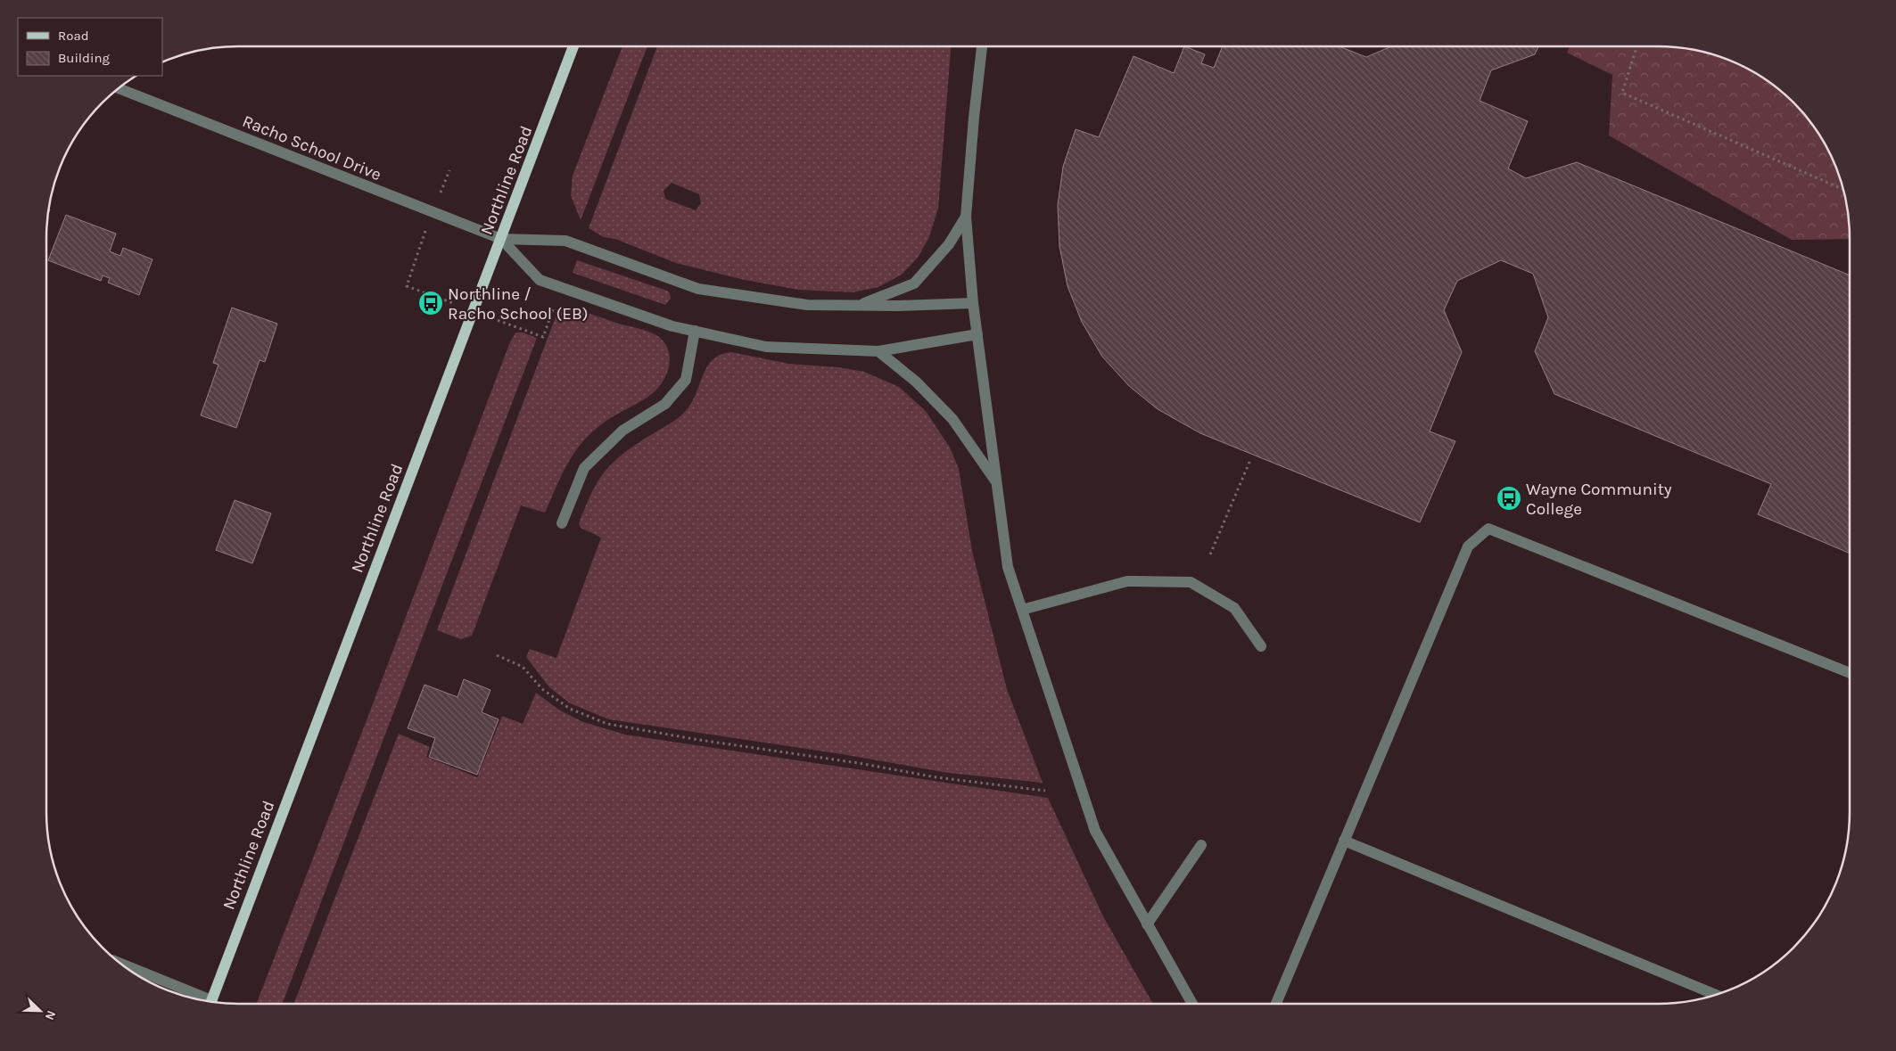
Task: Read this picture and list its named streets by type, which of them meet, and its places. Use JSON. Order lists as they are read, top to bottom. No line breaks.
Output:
{"streets":{"main road":["Northline Road"],"street":["Racho School Drive"]},"crossings":[["Racho School Drive","Northline Road"]],"places":{"bus stop":["Northline / Racho School (EB)","Wayne Community College"]},"legend":["Road","Building"],"north":"bottom right"}
